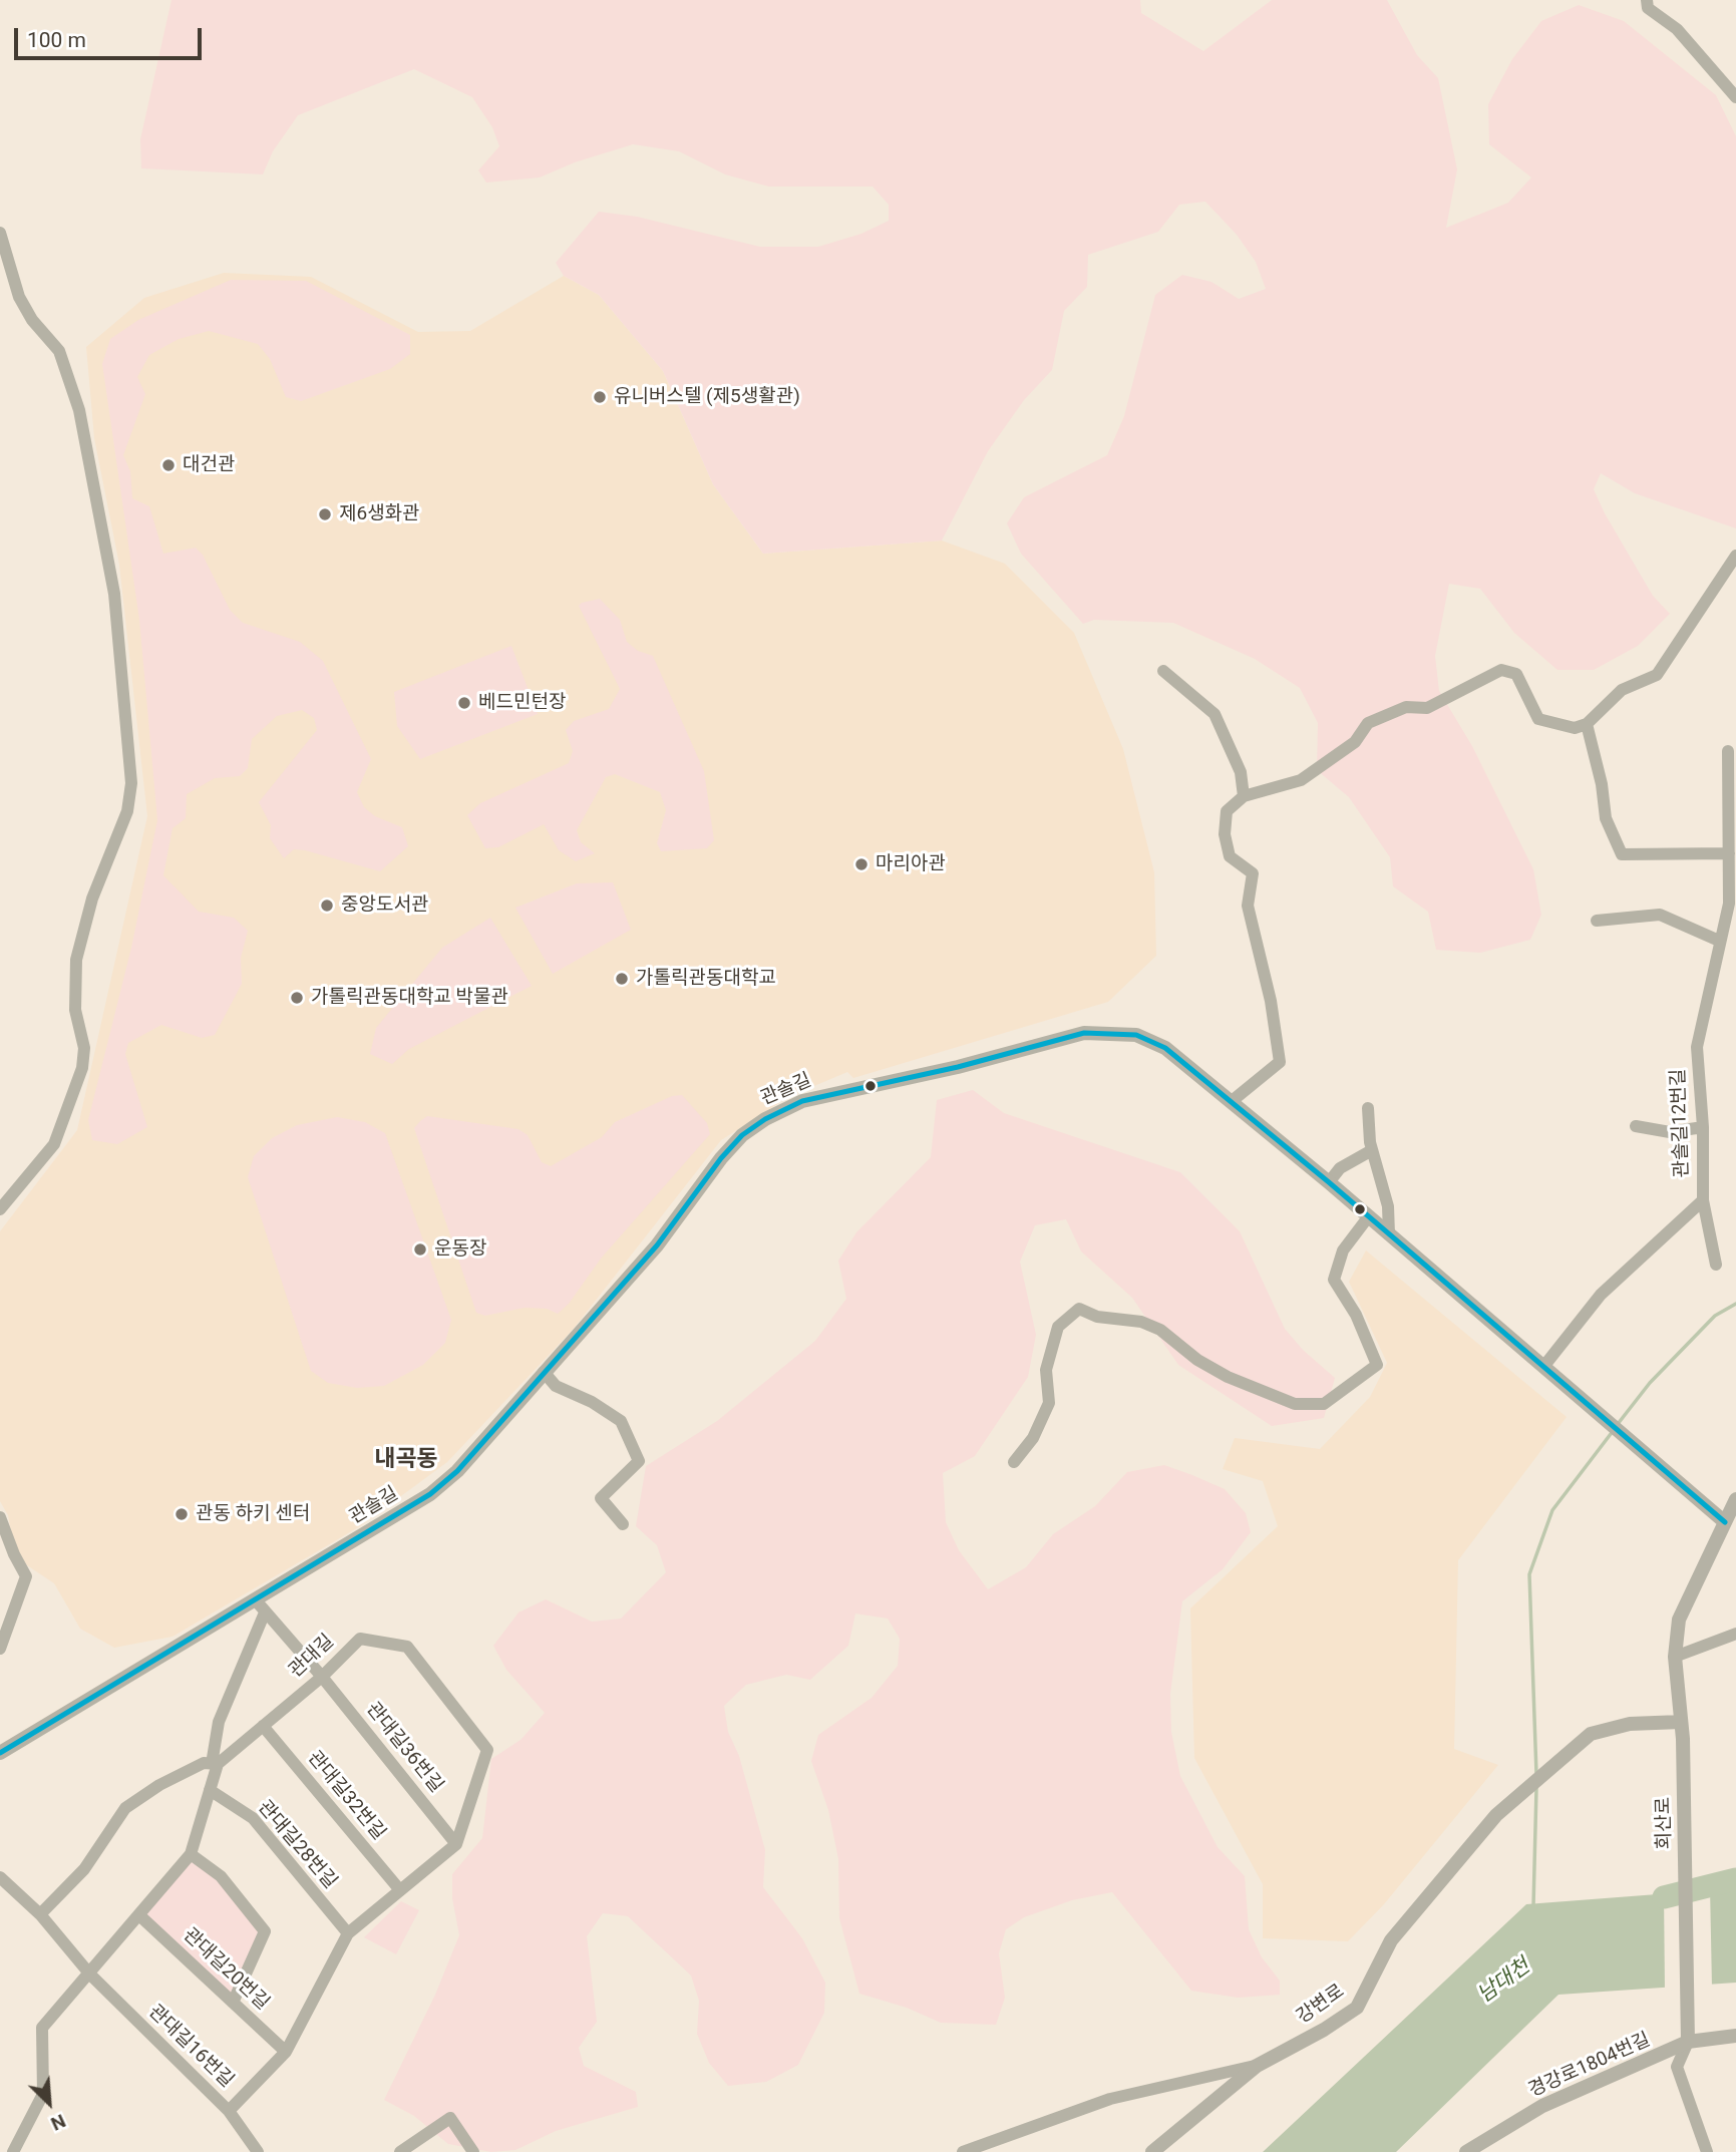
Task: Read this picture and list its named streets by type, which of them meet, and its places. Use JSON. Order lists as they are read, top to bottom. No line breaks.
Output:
{"streets":{"street":["관솔길","관솔길12번길","관대길","관대길36번길","관대길32번길","회산로","관대길28번길","관대길20번길","강변로","관대길16번길","경강로1804번길"]},"crossings":[["관솔길","관솔길12번길"],["관솔길","회산로"],["관대길","관대길36번길"],["관대길","관대길32번길"],["회산로","강변로"],["회산로","경강로1804번길"]],"districts":["내곡동"],"water":["남대천"],"places":["유니버스텔 (제5생활관)","대건관","제6생화관","베드민턴장","마리아관","중앙도서관","가톨릭관동대학교","가톨릭관동대학교 박물관","운동장","관동 하키 센터"],"scale_bar":"100 m","north":"bottom right"}
